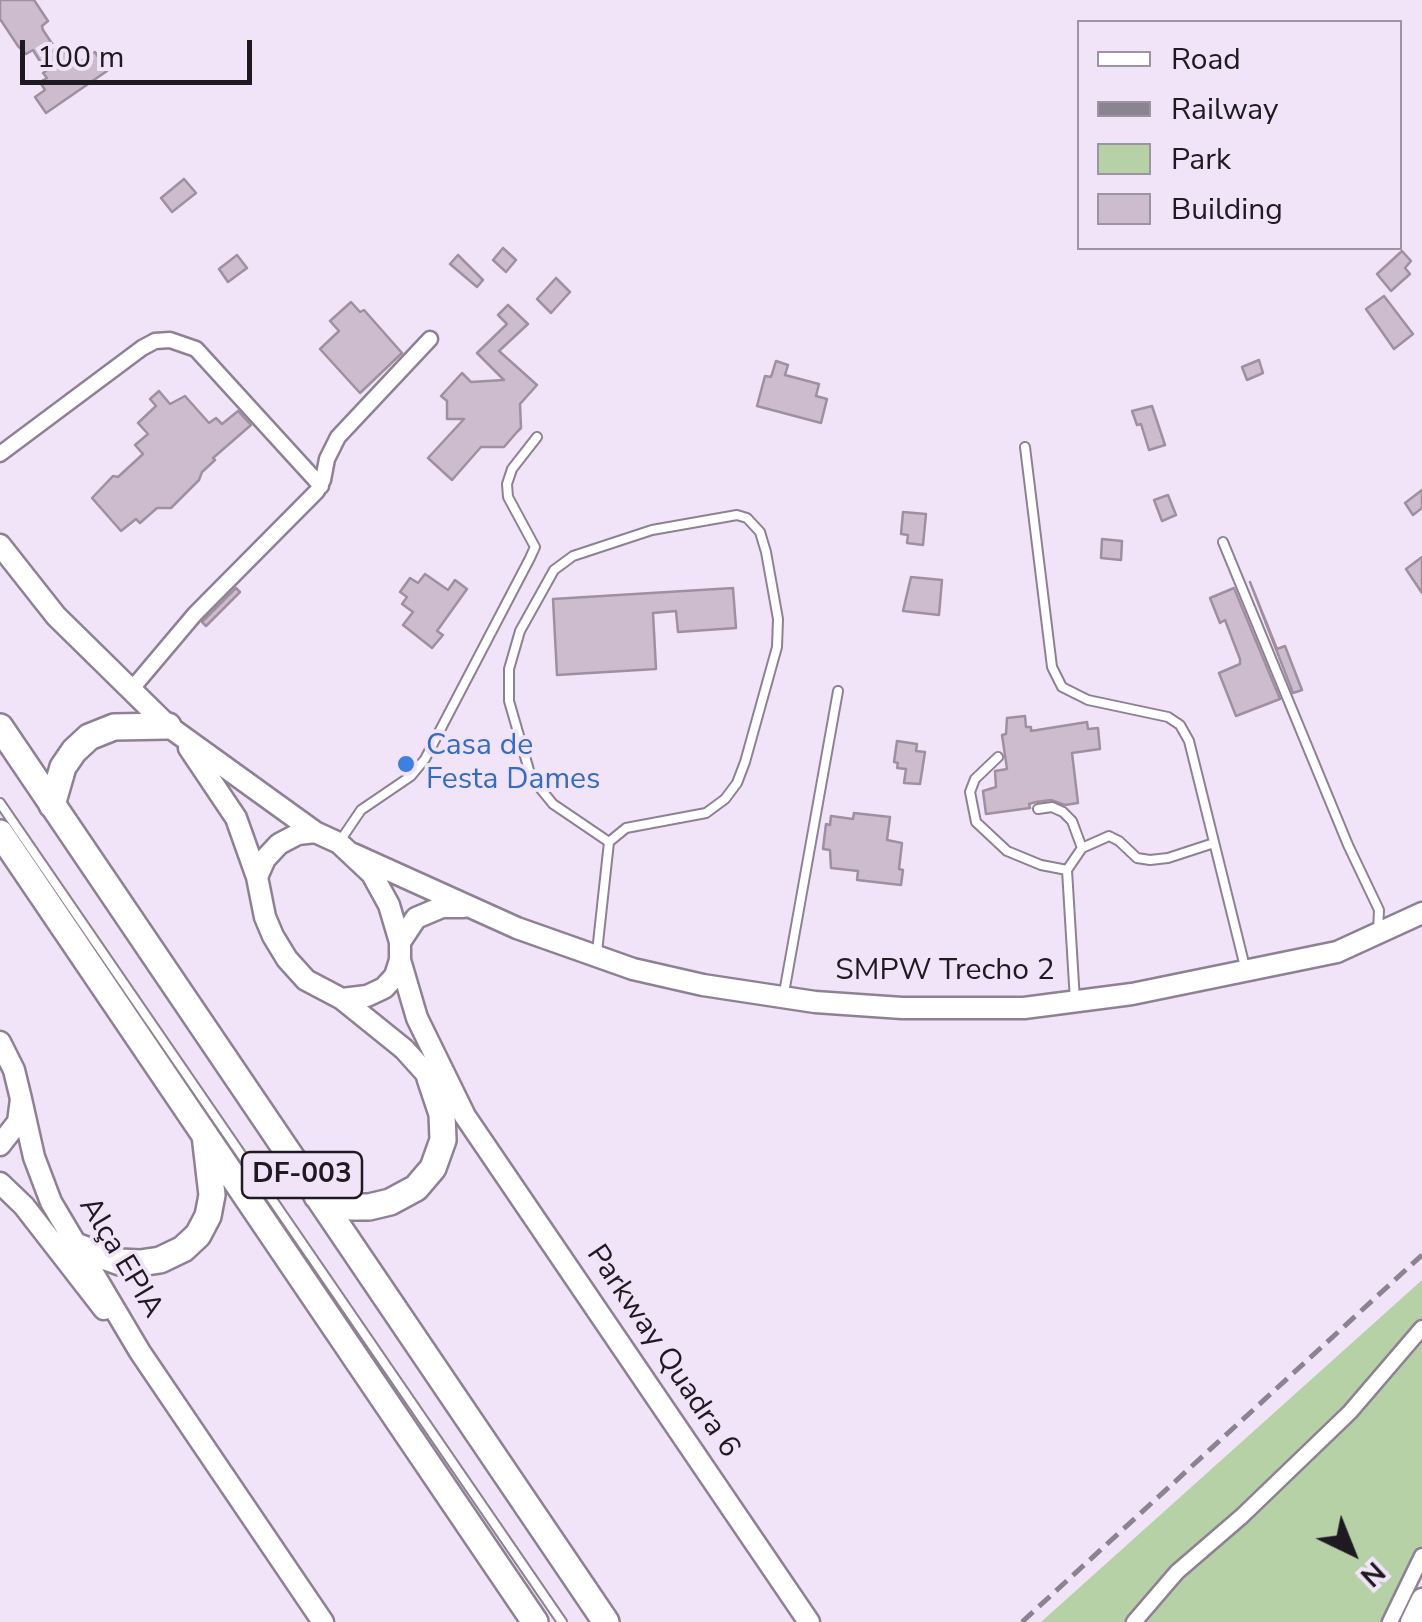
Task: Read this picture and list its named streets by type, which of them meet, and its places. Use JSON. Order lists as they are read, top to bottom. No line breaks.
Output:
{"streets":{"highway":["DF-003"],"street":["SMPW Trecho 2","Alça EPIA","Parkway Quadra 6"]},"crossings":[["SMPW Trecho 2","Parkway Quadra 6"]],"places":["Casa de Festa Dames"],"legend":["Road","Railway","Park","Building"],"scale_bar":"100 m","north":"bottom right"}
